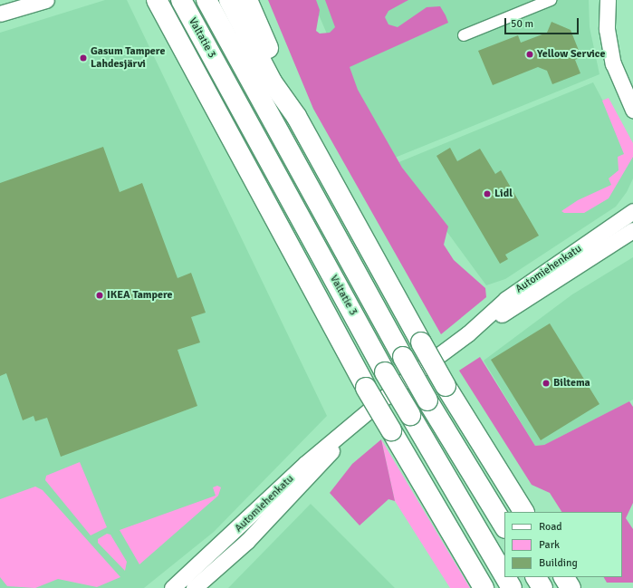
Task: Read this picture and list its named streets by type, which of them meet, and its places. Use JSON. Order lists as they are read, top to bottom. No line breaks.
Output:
{"streets":{"highway":["Valtatie 3"],"main road":["Automiehenkatu"]},"places":["Yellow Service","Gasum Tampere Lahdesjärvi","Lidl","IKEA Tampere","Biltema"],"legend":["Road","Park","Building"],"scale_bar":"50 m"}
